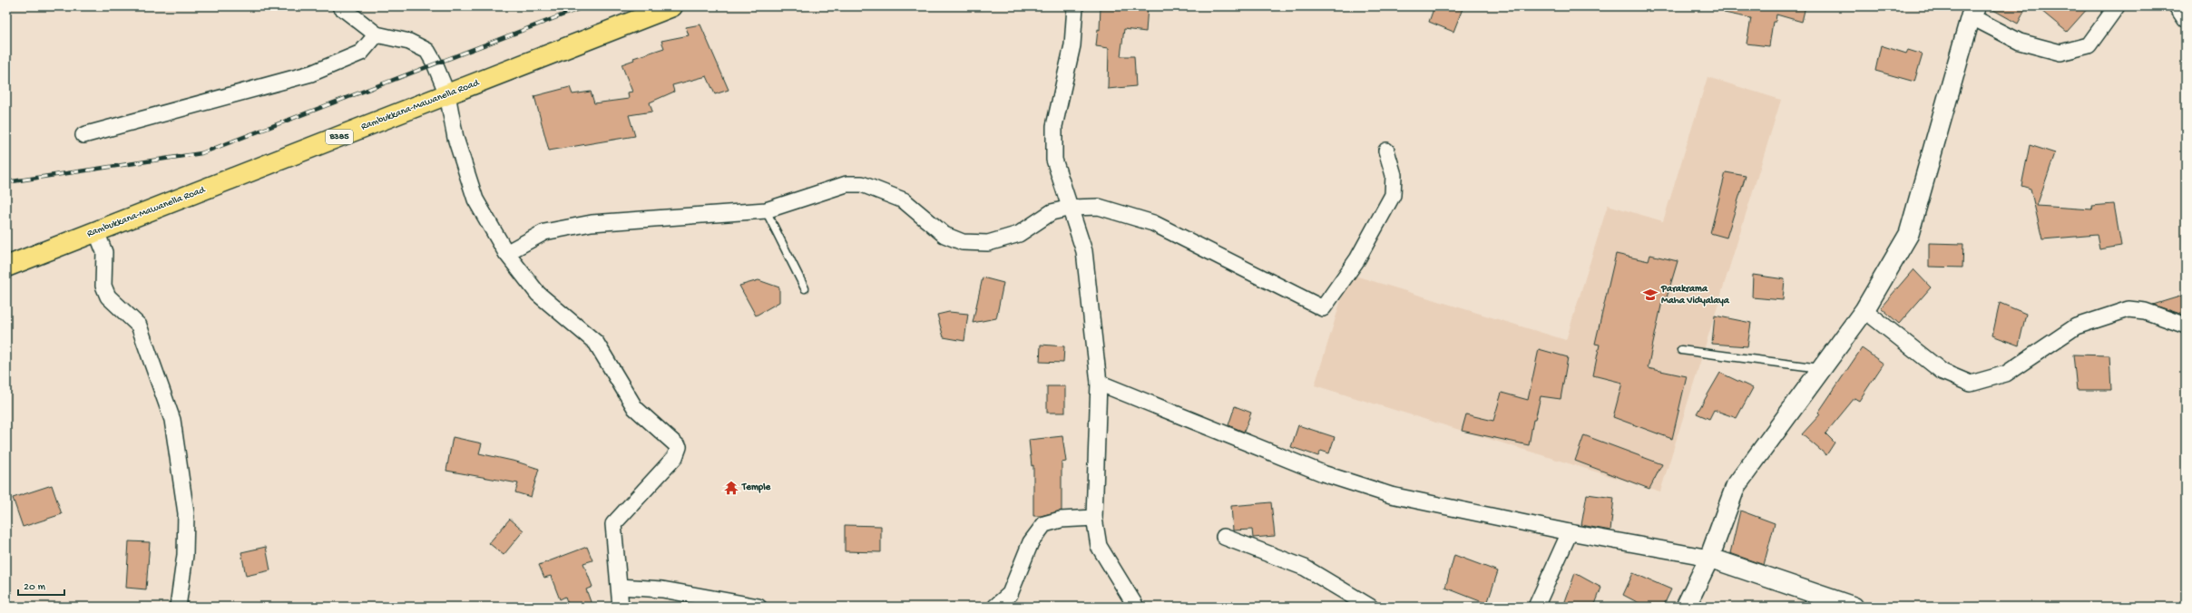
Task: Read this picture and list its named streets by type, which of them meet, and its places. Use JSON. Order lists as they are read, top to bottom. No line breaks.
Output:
{"streets":{"main road":["Rambukkana-Mawanella Road","B385"]},"places":{"school or university":["Parakrama Maha Vidyalaya"],"temple":["Temple"]},"scale_bar":"20 m"}
